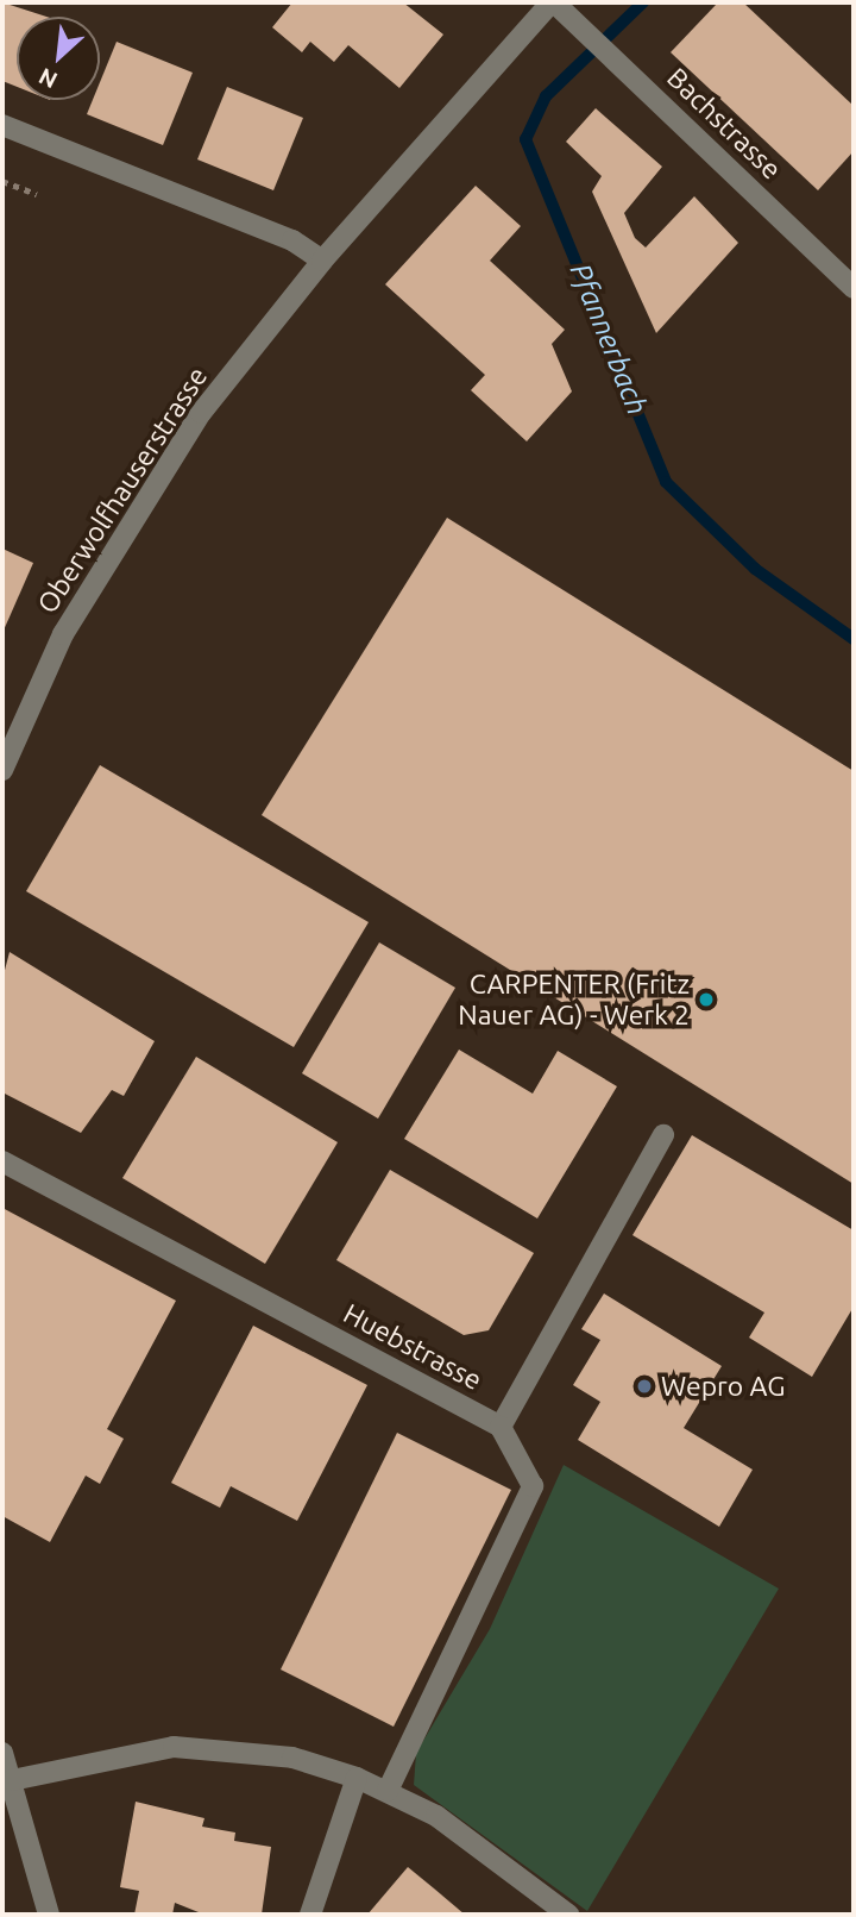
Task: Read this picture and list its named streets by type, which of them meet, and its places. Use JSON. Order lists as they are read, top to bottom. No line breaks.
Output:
{"streets":{"street":["Bachstrasse","Oberwolfhauserstrasse","Huebstrasse"]},"crossings":[["Bachstrasse","Oberwolfhauserstrasse"]],"water":["Pfannerbach"],"places":["CARPENTER (Fritz Nauer AG) - Werk 2","Wepro AG"],"north":"bottom left"}
